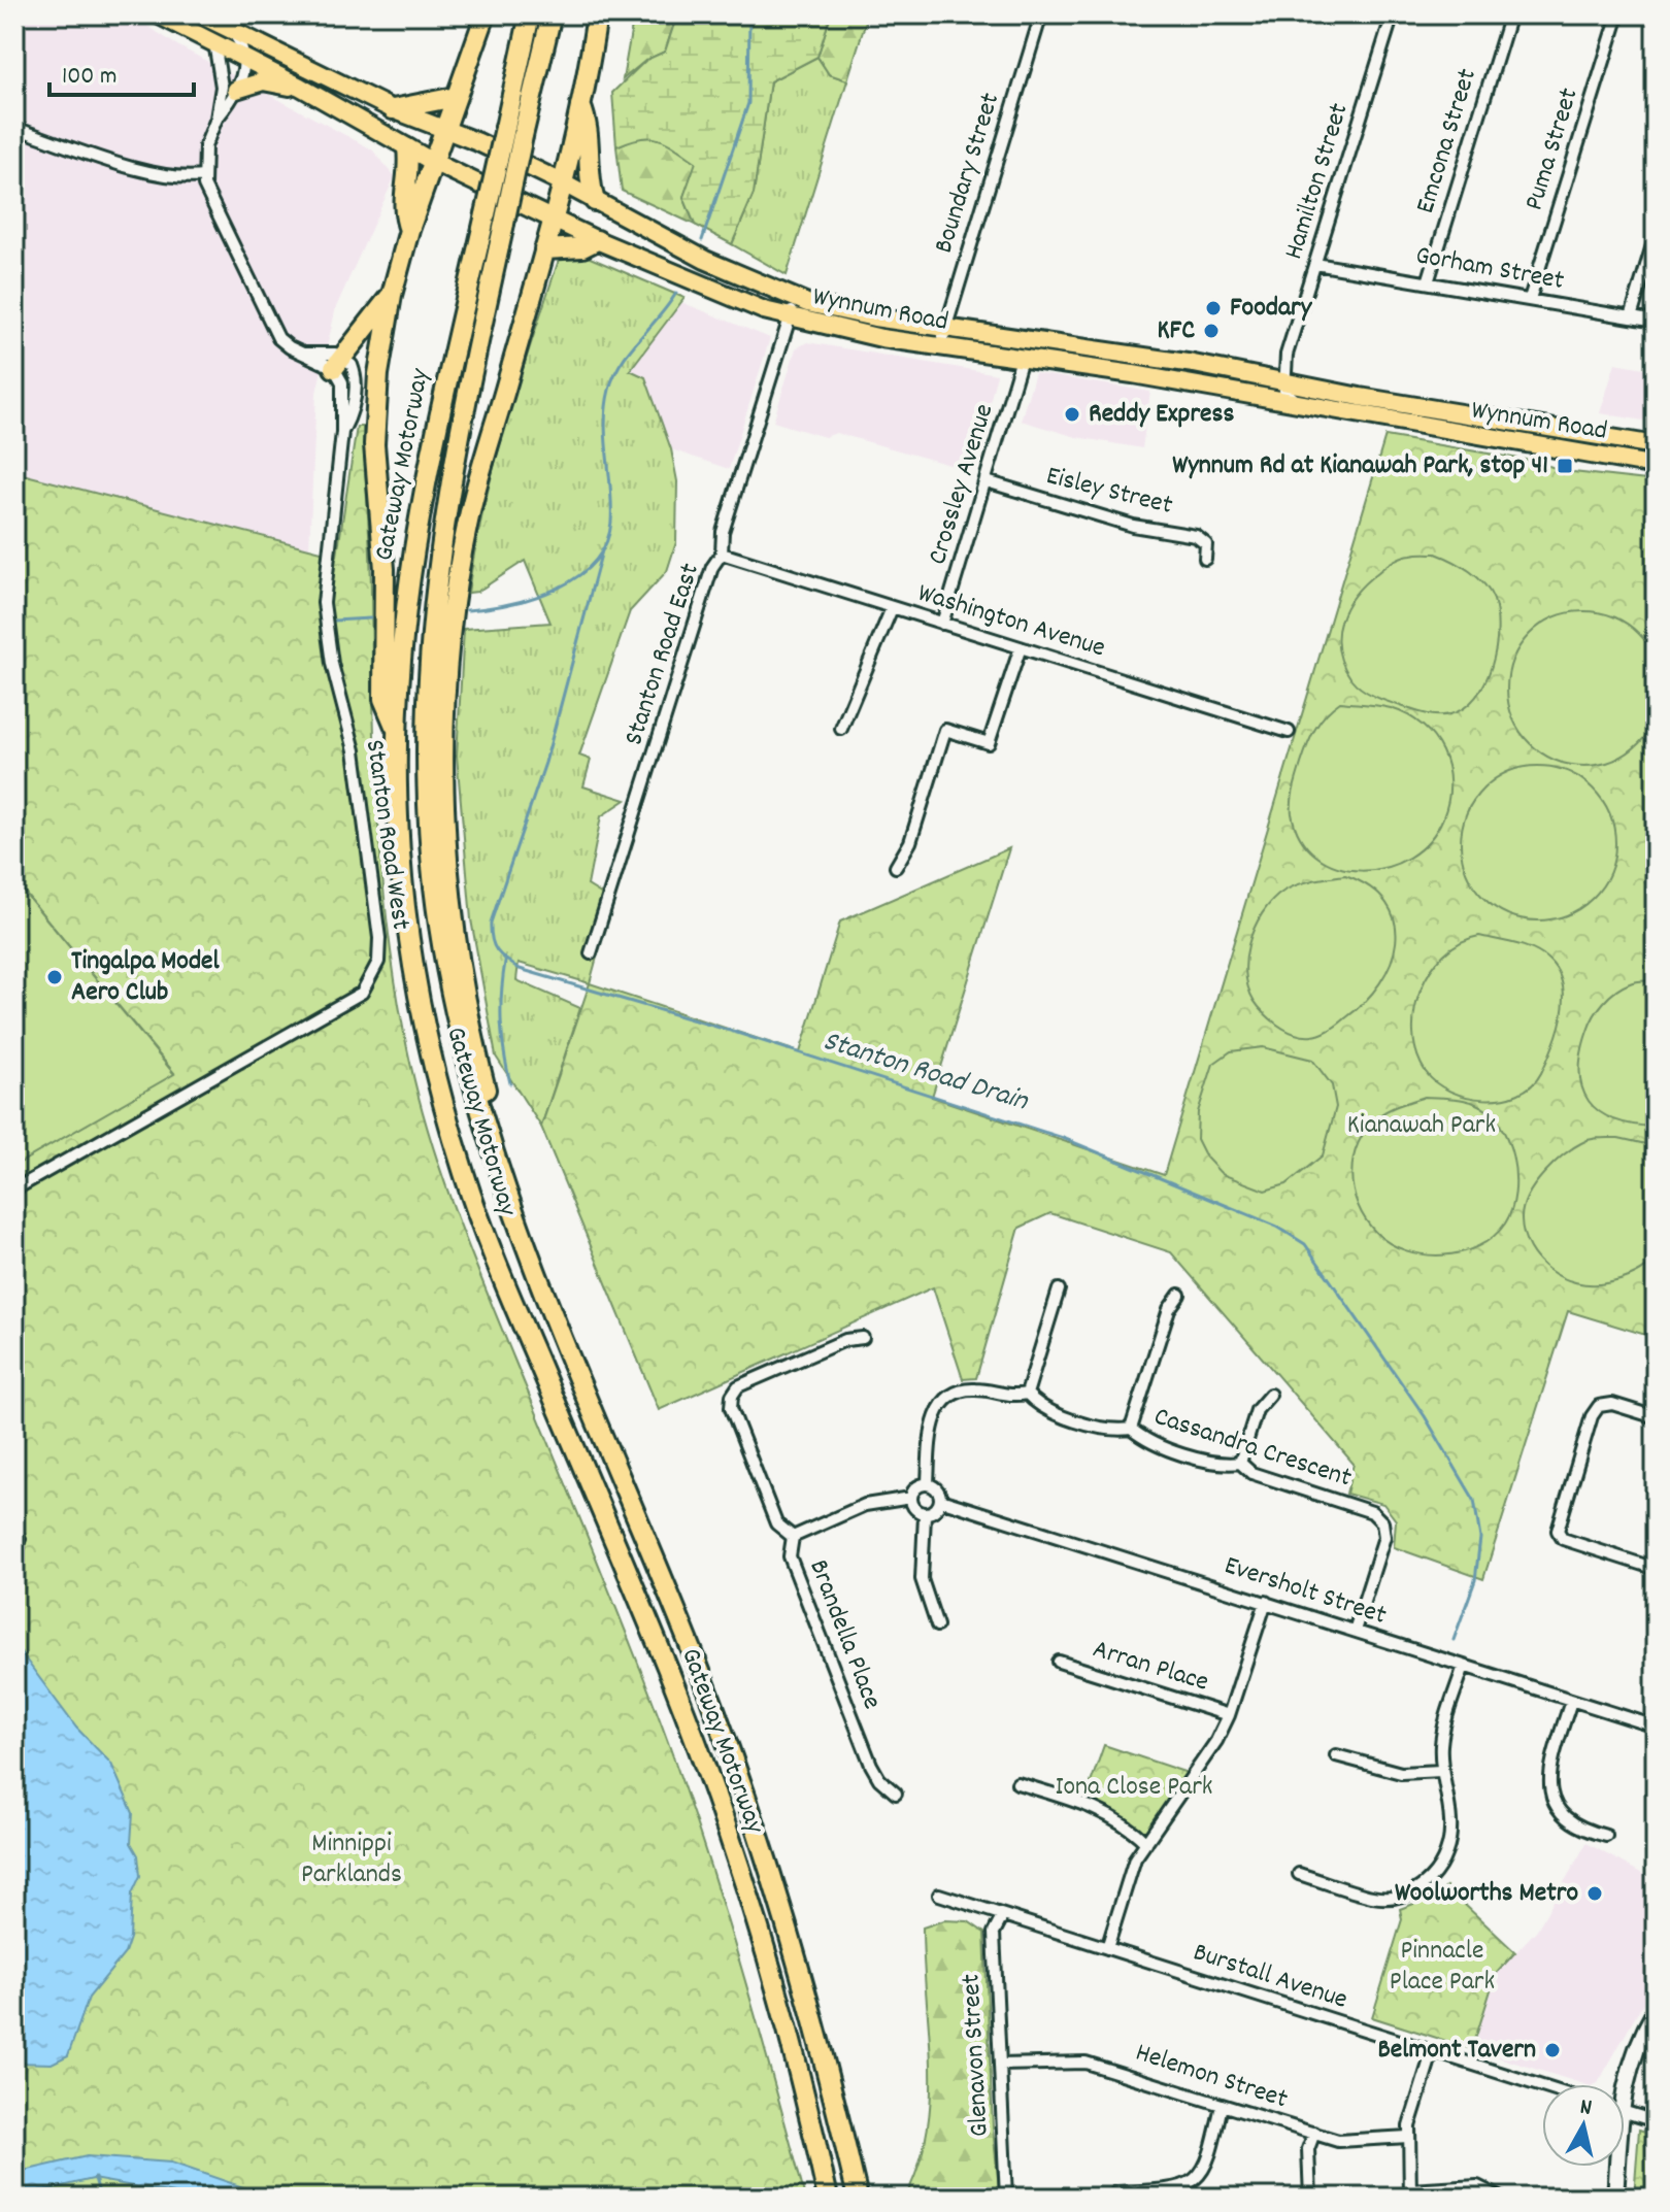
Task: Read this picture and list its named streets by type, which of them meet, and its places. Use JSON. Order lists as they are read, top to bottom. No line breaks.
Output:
{"streets":{"highway":["Gateway Motorway"],"main road":["Wynnum Road"],"street":["Emcona Street","Puma Street","Boundary Street","Hamilton Street","Gorham Street","Crossley Avenue","Eisley Street","Washington Avenue","Stanton Road East","Stanton Road West","Cassandra Crescent","Eversholt Street","Brandella Place","Arran Place","Burstall Avenue","Glenavon Street","Helemon Street"]},"crossings":[["Emcona Street","Gorham Street"],["Puma Street","Gorham Street"],["Boundary Street","Wynnum Road"],["Hamilton Street","Gorham Street"],["Hamilton Street","Wynnum Road"],["Wynnum Road","Crossley Avenue"],["Wynnum Road","Stanton Road East"],["Wynnum Road","Stanton Road West"],["Crossley Avenue","Eisley Street"],["Crossley Avenue","Washington Avenue"],["Washington Avenue","Stanton Road East"],["Cassandra Crescent","Eversholt Street"],["Burstall Avenue","Glenavon Street"],["Glenavon Street","Helemon Street"]],"water":["Stanton Road Drain"],"parks":["Kianawah Park","Iona Close Park","Minnippi Parklands","Pinnacle Place Park"],"places":{"other":["Foodary","KFC","Reddy Express","Tingalpa Model Aero Club","Woolworths Metro","Belmont Tavern"],"transit":["Wynnum Rd at Kianawah Park, stop 41"]},"scale_bar":"100 m","north":"top"}
